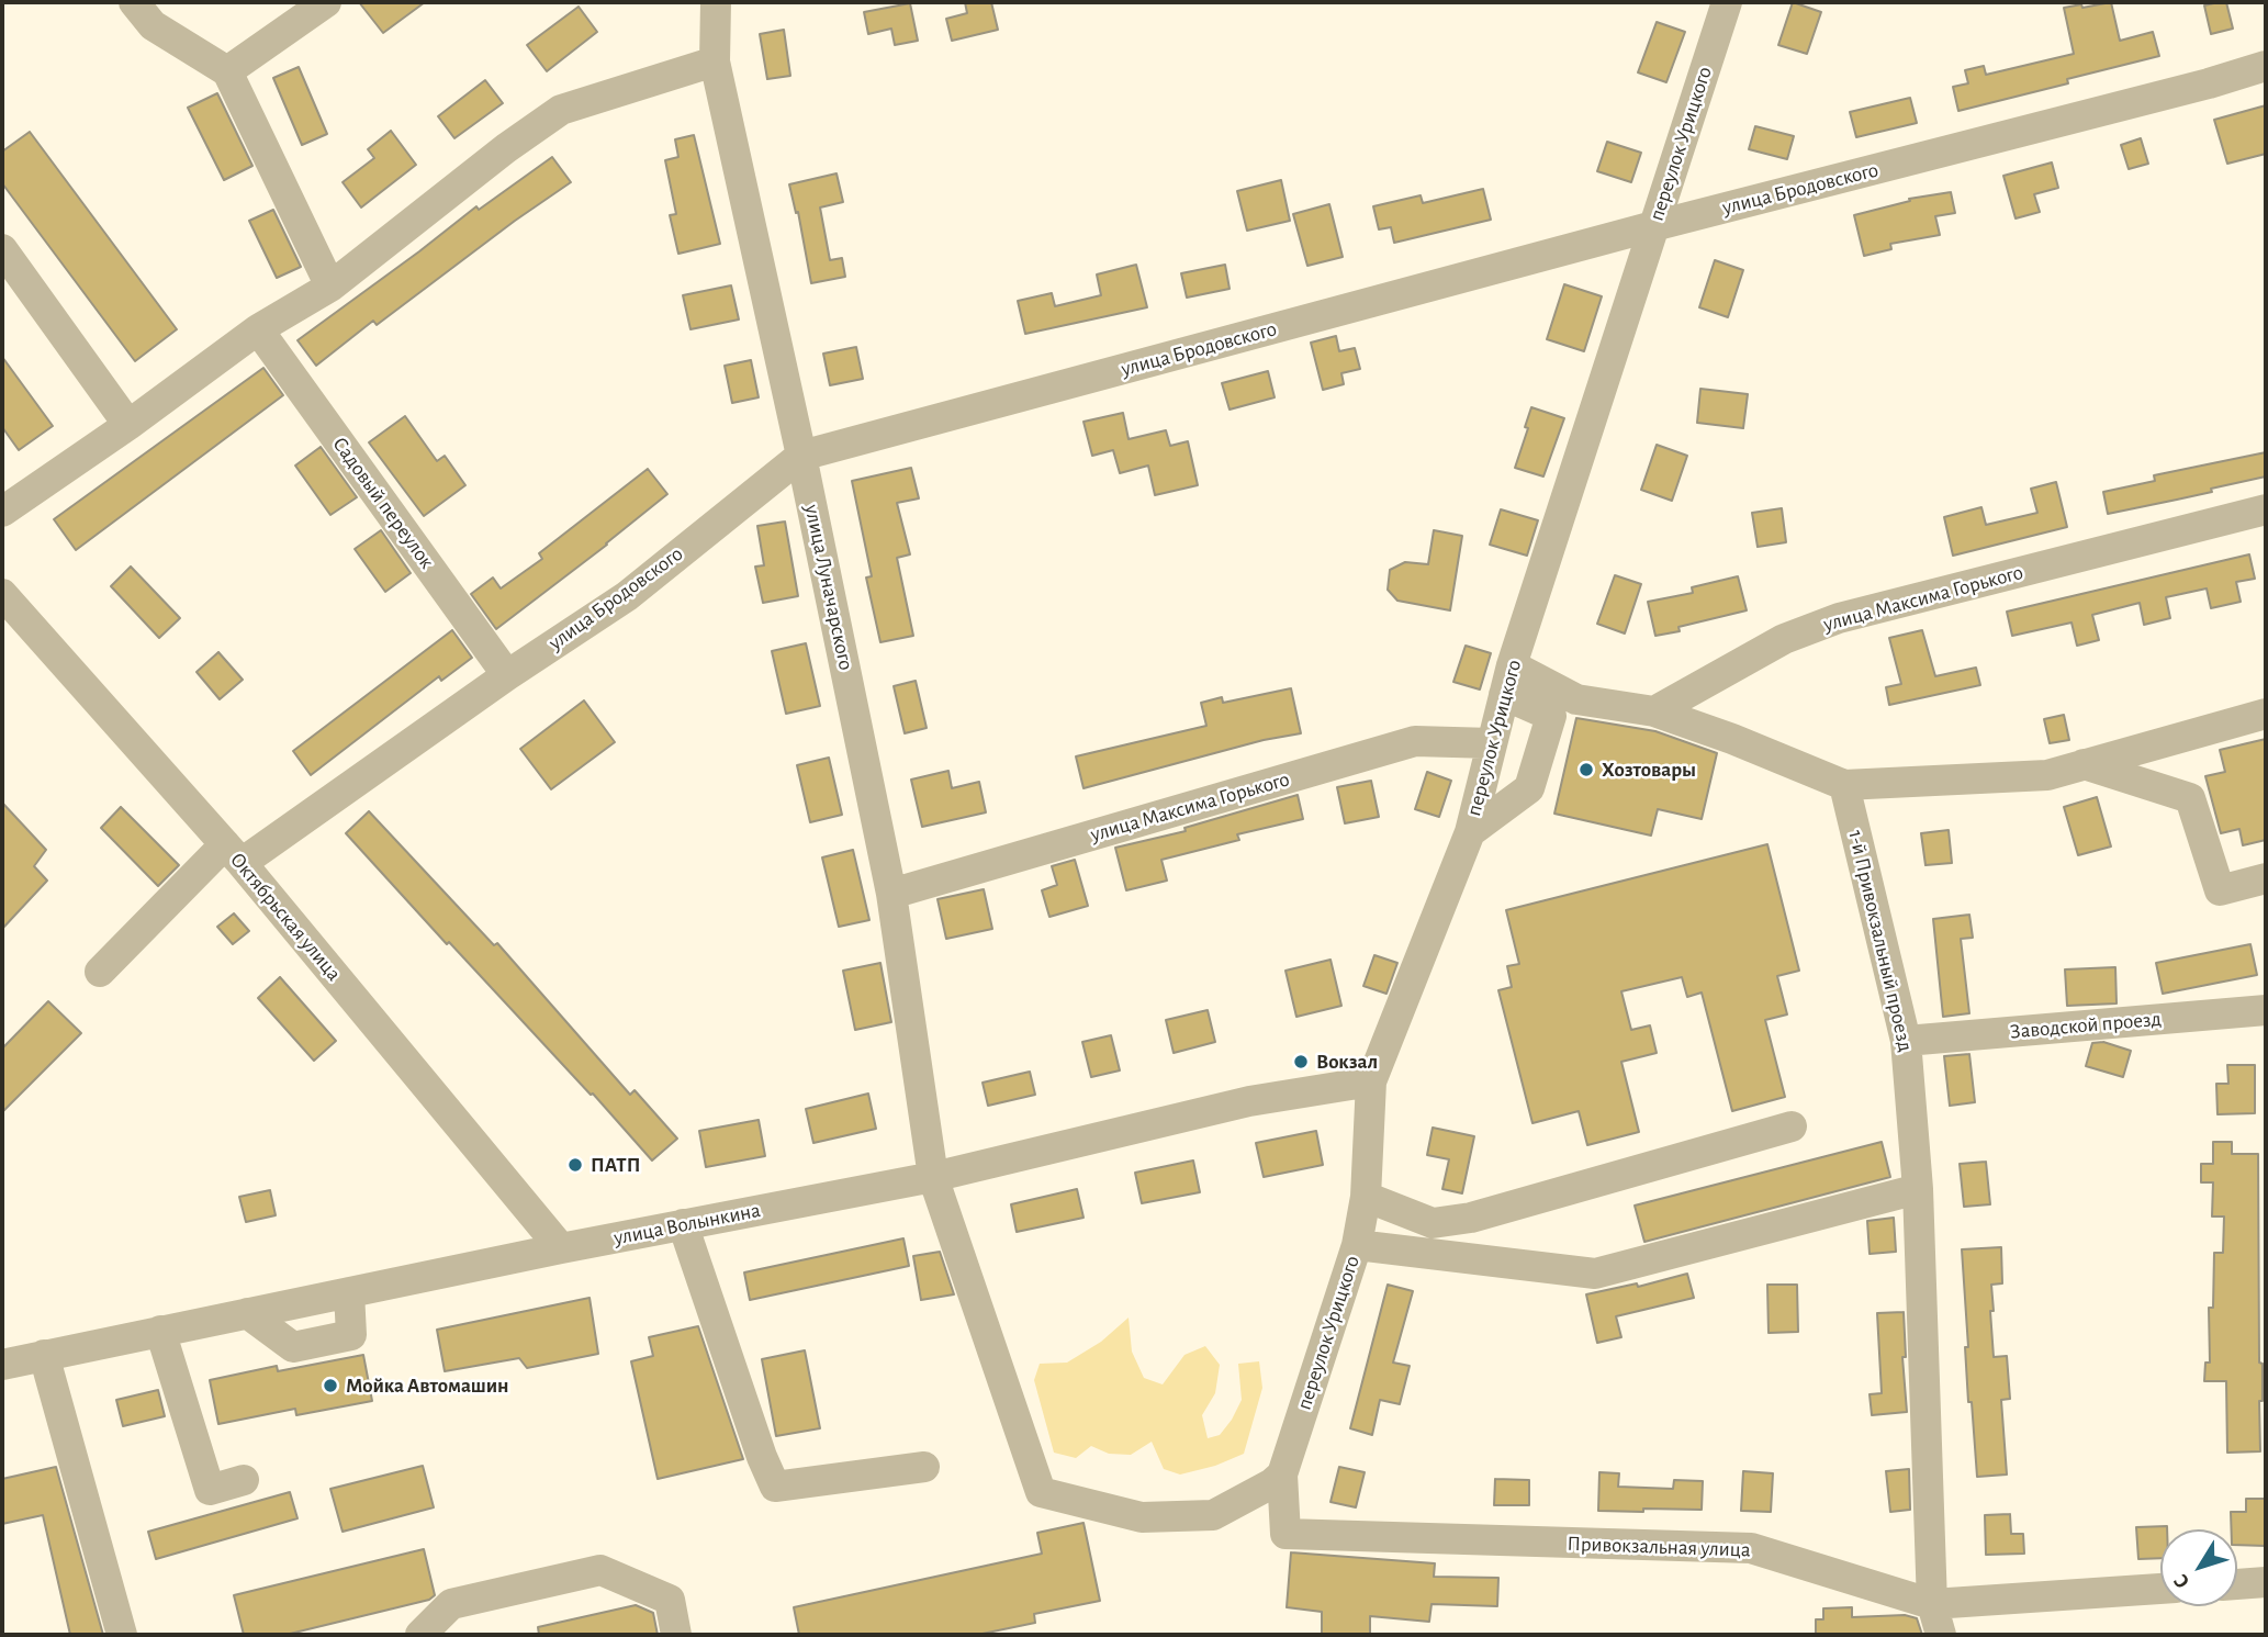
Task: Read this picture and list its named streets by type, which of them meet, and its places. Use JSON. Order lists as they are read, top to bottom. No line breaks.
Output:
{"streets":{"street":["переулок Урицкого","улица Бродовского","Садовый переулок","улица Луначарского","улица Максима Горького","Октябрьская улица","1-й Привокзальный проезд","Заводской проезд","улица Волынкина","Привокзальная улица"]},"crossings":[["переулок Урицкого","улица Бродовского"],["переулок Урицкого","улица Луначарского"],["переулок Урицкого","улица Максима Горького"],["переулок Урицкого","улица Волынкина"],["переулок Урицкого","Привокзальная улица"],["улица Бродовского","Садовый переулок"],["улица Бродовского","улица Луначарского"],["улица Бродовского","Октябрьская улица"],["улица Луначарского","улица Максима Горького"],["улица Луначарского","улица Волынкина"],["улица Луначарского","Привокзальная улица"],["Октябрьская улица","улица Волынкина"],["1-й Привокзальный проезд","Заводской проезд"],["1-й Привокзальный проезд","Привокзальная улица"]],"places":["Хозтовары","Вокзал","ПАТП","Мойка Автомашин"],"north":"bottom left"}
